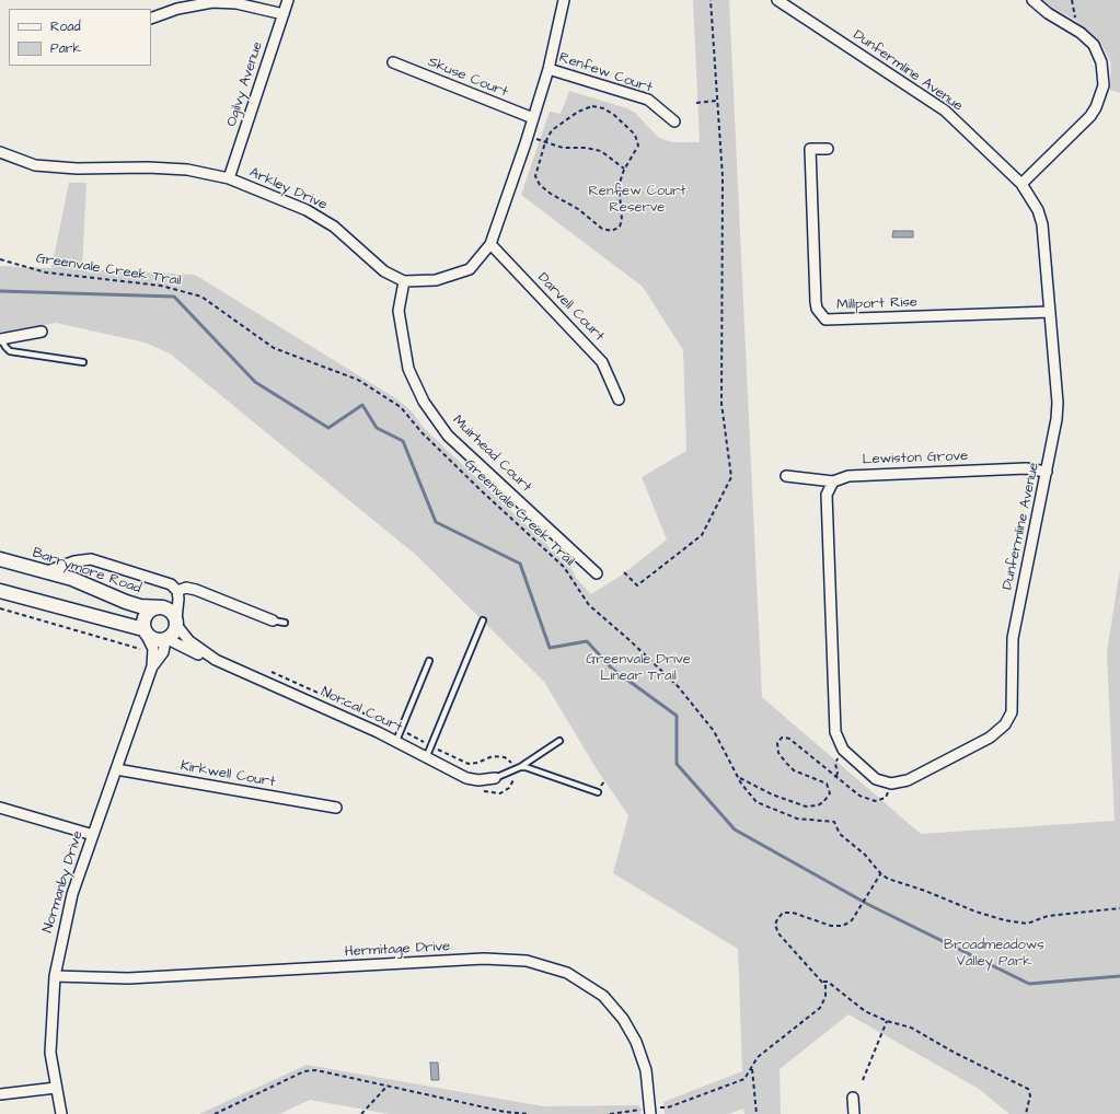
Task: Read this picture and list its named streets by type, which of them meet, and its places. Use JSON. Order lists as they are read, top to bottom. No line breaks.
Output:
{"streets":{"street":["Dunfermline Avenue","Renfew Court","Skuse Court","Ogilvy Avenue","Arkley Drive","Millport Rise","Darvell Court","Muirhead Court","Lewiston Grove","Barrymore Road","Norcal Court","Kirkwell Court","Normanby Drive","Hermitage Drive"],"path":["Greenvale Creek Trail"]},"crossings":[["Dunfermline Avenue","Millport Rise"],["Dunfermline Avenue","Lewiston Grove"],["Renfew Court","Arkley Drive"],["Skuse Court","Arkley Drive"],["Ogilvy Avenue","Arkley Drive"],["Arkley Drive","Darvell Court"],["Arkley Drive","Muirhead Court"],["Barrymore Road","Norcal Court"],["Barrymore Road","Normanby Drive"],["Norcal Court","Normanby Drive"],["Kirkwell Court","Normanby Drive"],["Normanby Drive","Hermitage Drive"]],"parks":["Renfew Court Reserve","Greenvale Drive Linear Trail","Broadmeadows Valley Park"],"legend":["Road","Park"]}
